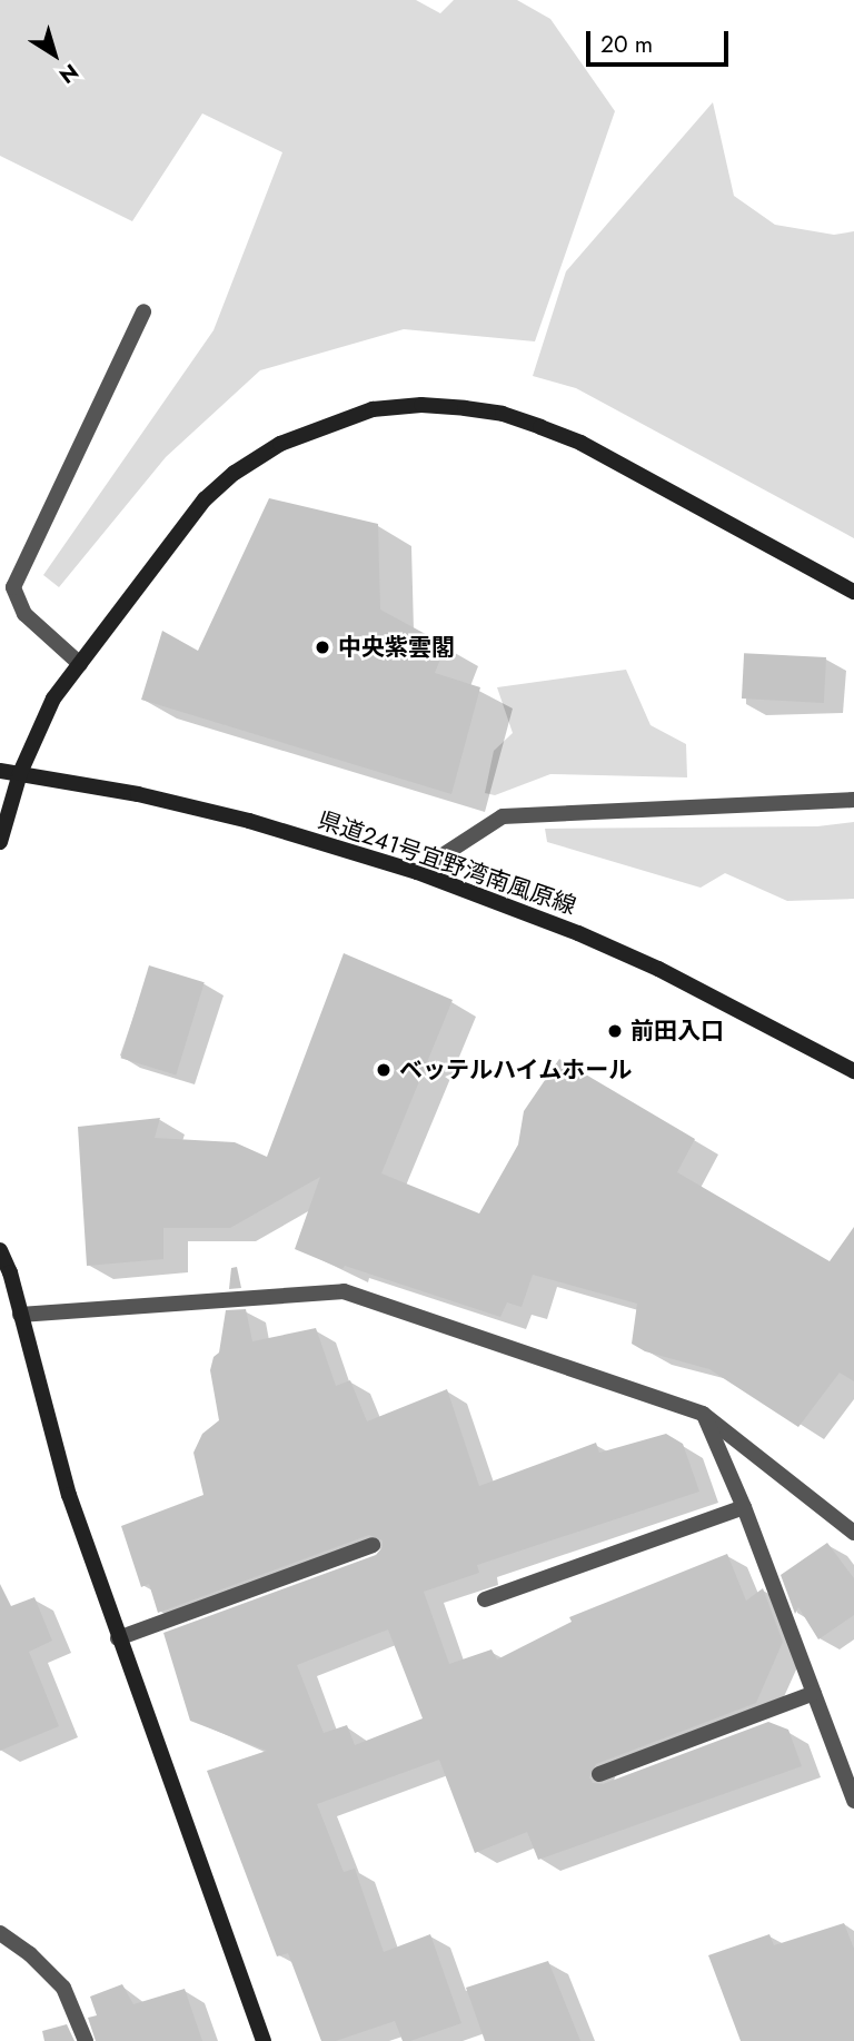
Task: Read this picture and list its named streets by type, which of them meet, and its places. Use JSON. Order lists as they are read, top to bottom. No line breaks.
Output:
{"streets":{"street":["県道241号宜野湾南風原線"]},"places":["中央紫雲閣","前田入口","ベッテルハイムホール"],"scale_bar":"20 m","north":"bottom right"}
